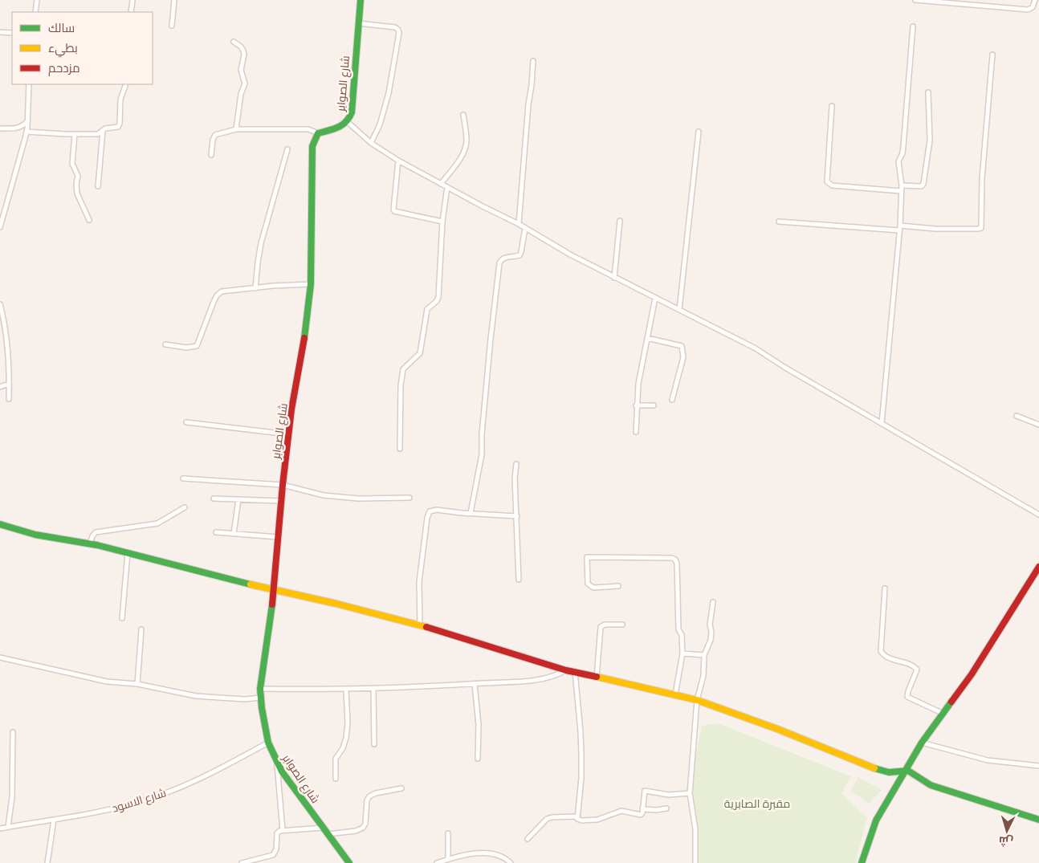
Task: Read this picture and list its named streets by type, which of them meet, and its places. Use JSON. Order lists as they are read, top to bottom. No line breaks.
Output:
{"streets":{"street":["شارع الصوابر","شارع الاسود"]},"crossings":[["شارع الصوابر","شارع الاسود"]],"parks":["مقبرة الصابرية"],"legend":["سالك","بطيء","مزدحم"],"north":"bottom"}
